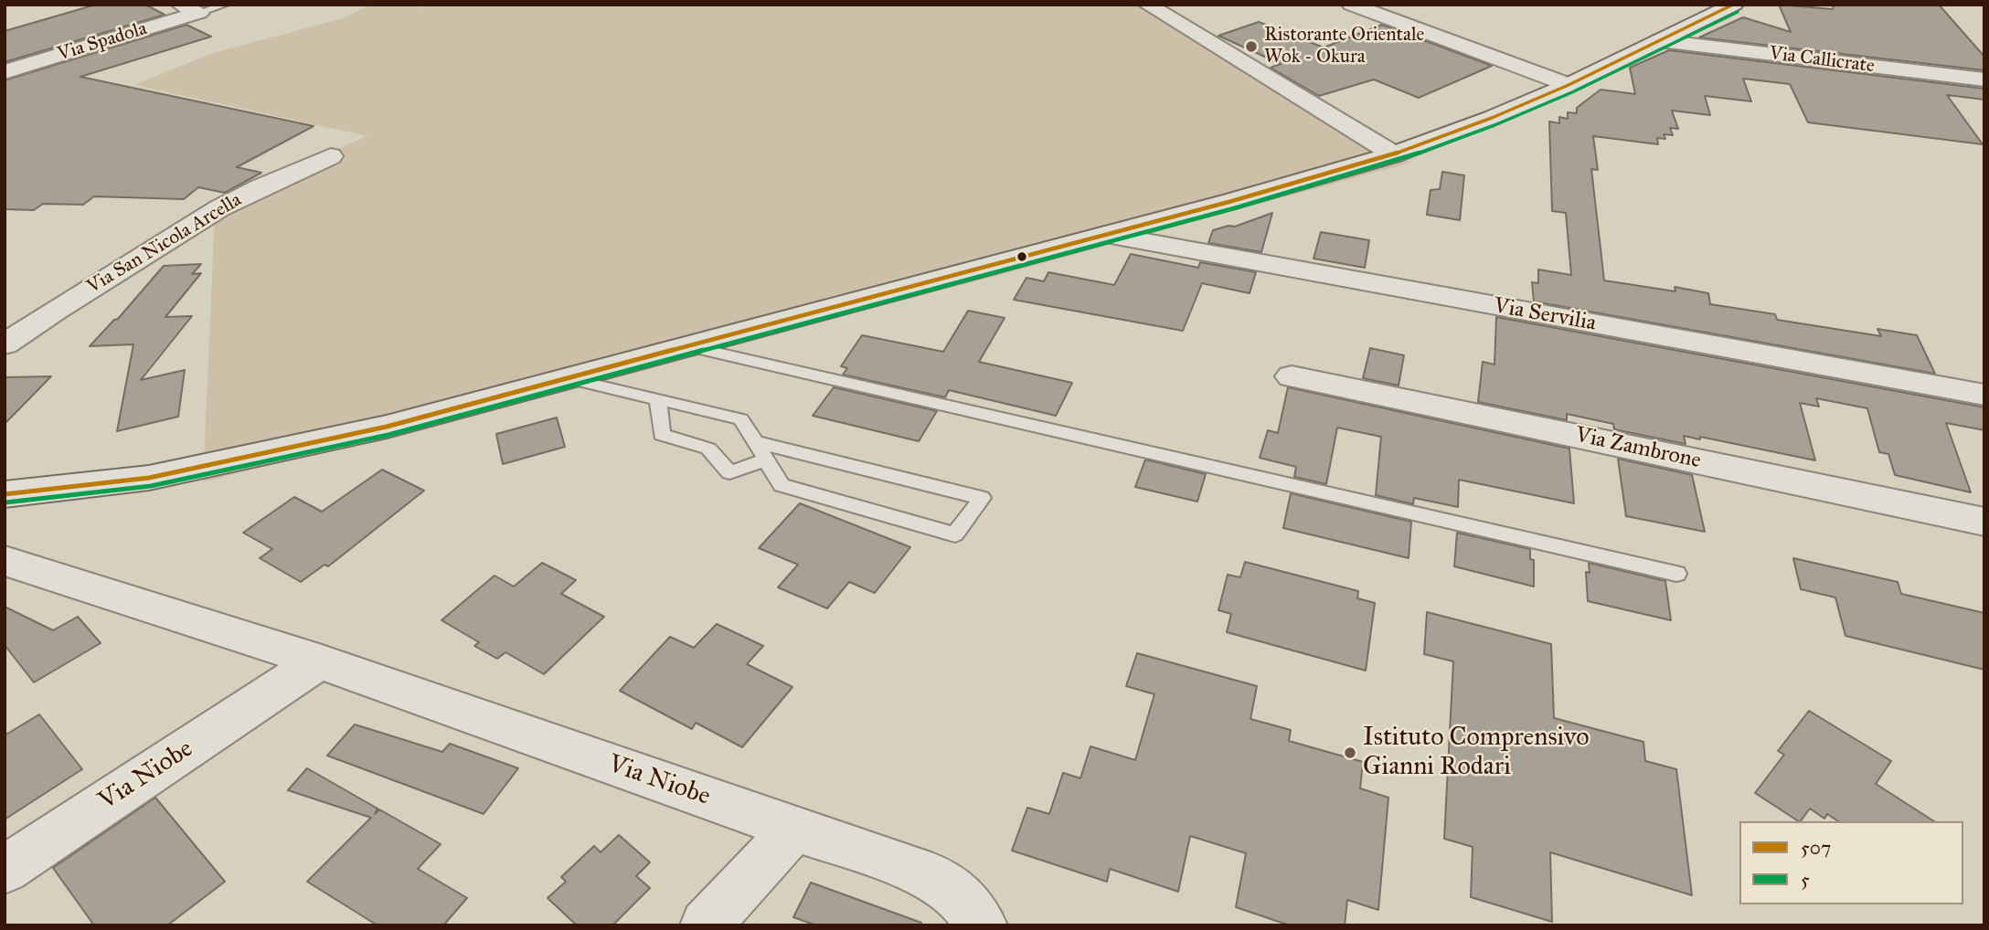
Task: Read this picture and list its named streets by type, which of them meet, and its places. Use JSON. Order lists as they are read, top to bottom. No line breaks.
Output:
{"streets":{"street":["Via Spadola","Via Callicrate","Via San Nicola Arcella","Via Servilia","Via Zambrone","Via Niobe"]},"places":["Ristorante Orientale Wok - Okura","Istituto Comprensivo Gianni Rodari"],"lines":["transit line 507","transit line 5"],"legend":["507","5"]}
